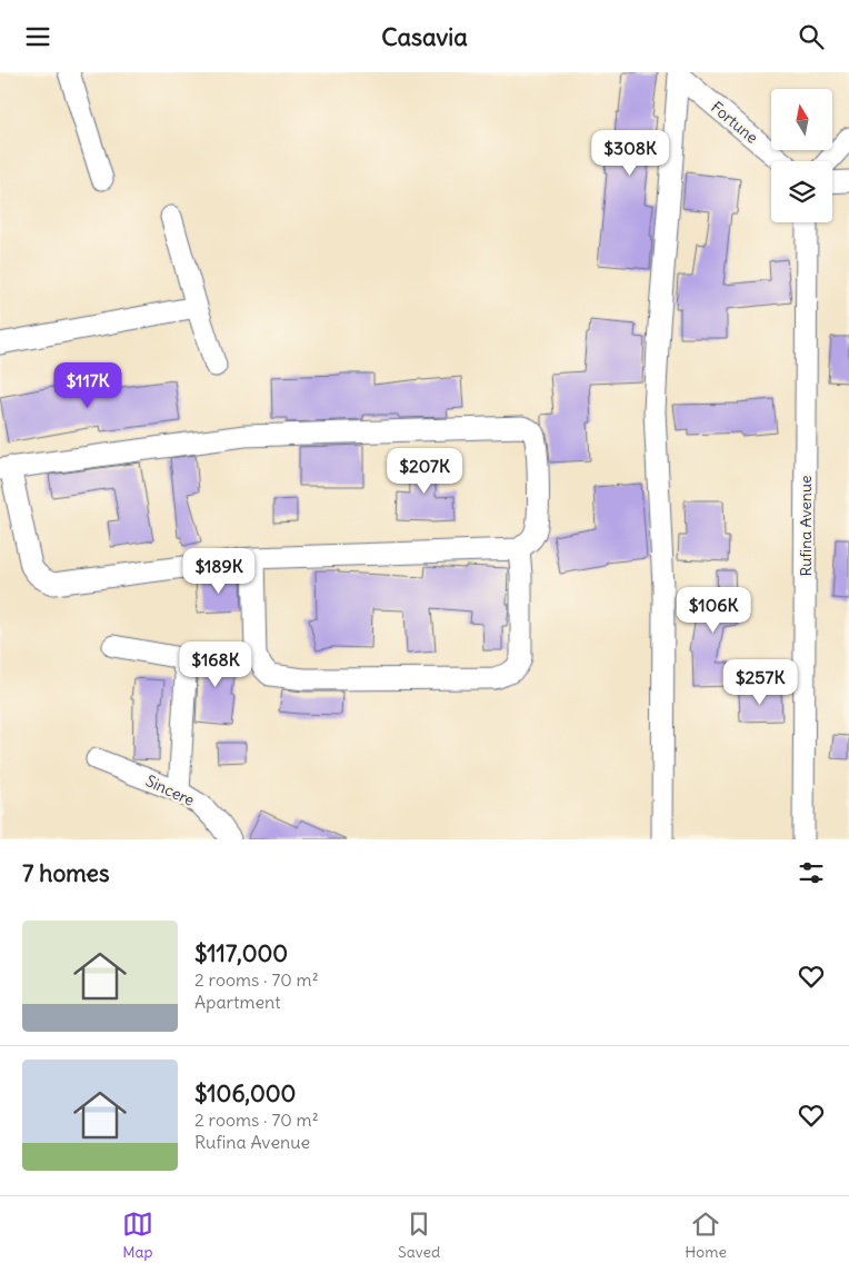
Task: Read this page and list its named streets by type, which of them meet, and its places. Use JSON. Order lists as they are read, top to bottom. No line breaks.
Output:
{"streets":{"street":["Fortune","Rufina Avenue","Sincere"]},"north":"top","page":{"header":"Casavia","price":["$308K","$117K","$207K","$189K","$106K","$168K","$257K"],"heading":"7 homes","list":[{"name":"$117,000","note":"2 rooms · 70 m² · Apartment"},{"name":"$106,000","note":"2 rooms · 70 m² · Rufina Avenue"}],"tabs":["Map","Saved","Home"]}}
